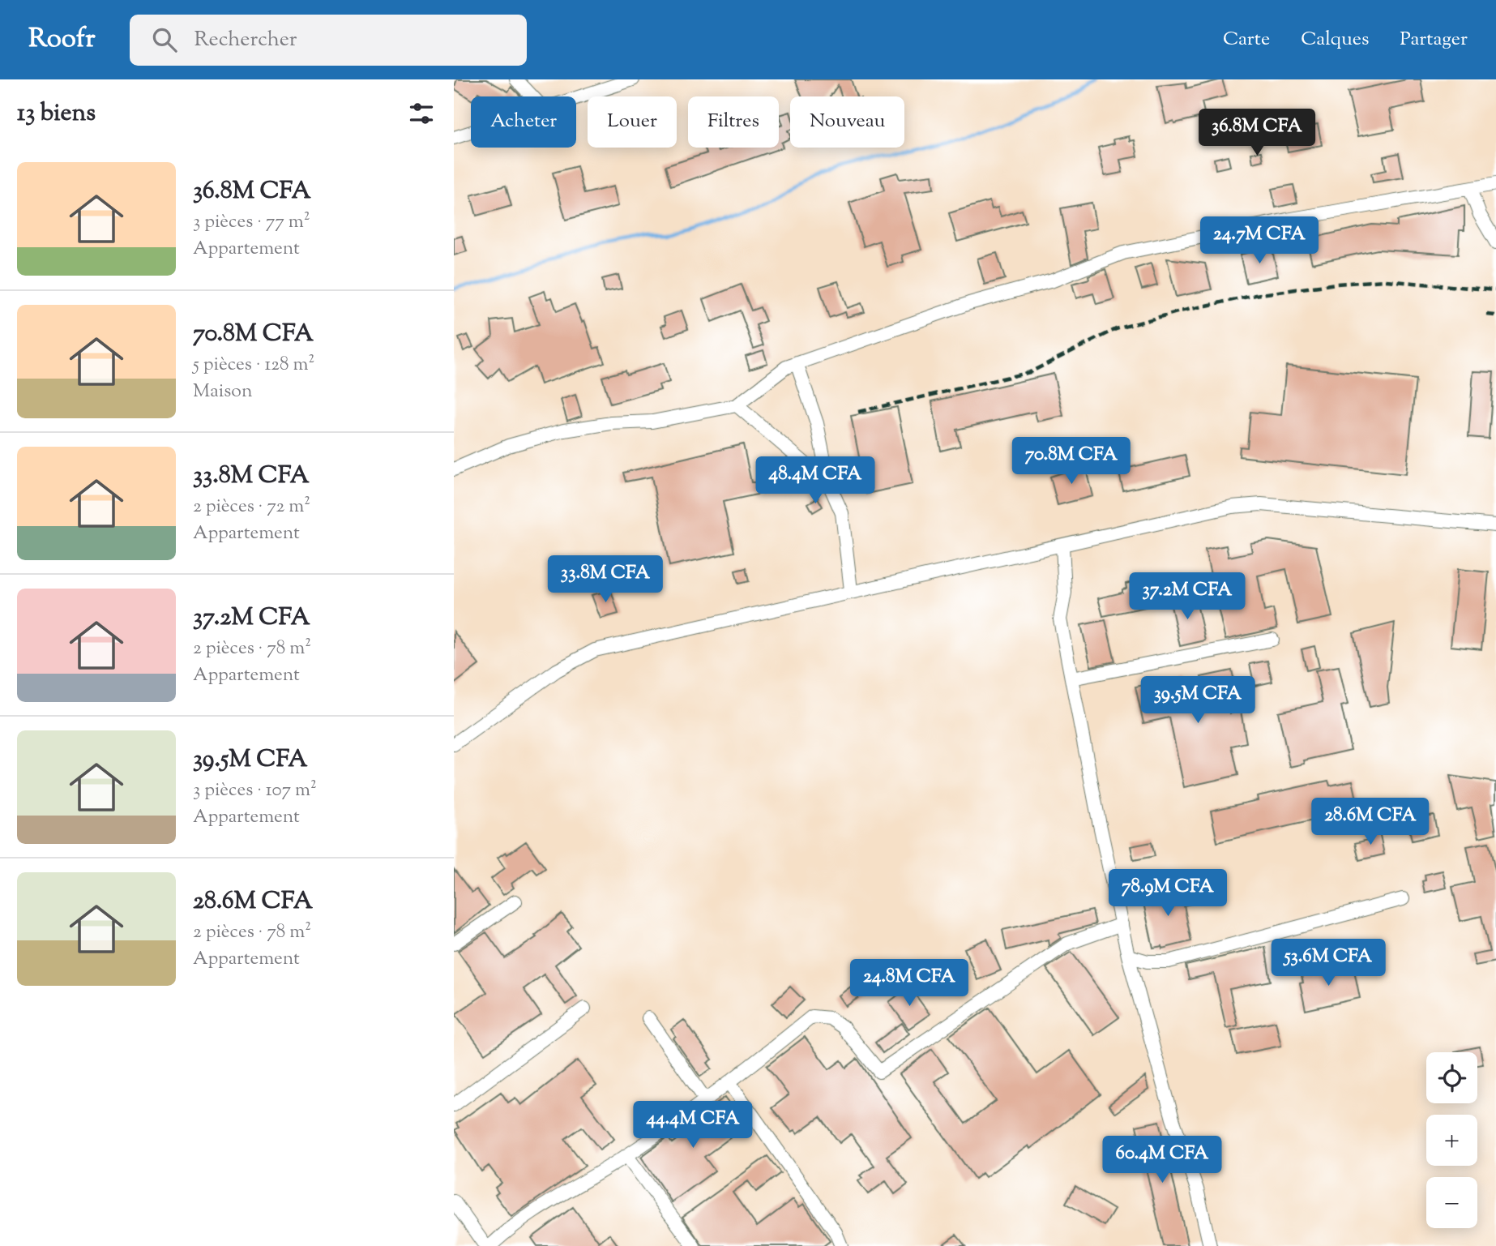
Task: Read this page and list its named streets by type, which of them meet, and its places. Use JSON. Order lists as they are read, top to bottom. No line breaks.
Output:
{"page":{"header":"Roofr","search":"Rechercher","nav":["Carte","Calques","Partager"],"heading":"13 biens","chip":["Acheter","Louer","Filtres","Nouveau"],"price":["36.8M CFA","24.7M CFA","70.8M CFA","48.4M CFA","33.8M CFA","37.2M CFA","39.5M CFA","28.6M CFA","78.9M CFA","53.6M CFA","24.8M CFA","44.4M CFA","60.4M CFA"],"list":[{"name":"36.8M CFA","note":"3 pièces · 77 m² · Appartement"},{"name":"70.8M CFA","note":"5 pièces · 128 m² · Maison"},{"name":"33.8M CFA","note":"2 pièces · 72 m² · Appartement"},{"name":"37.2M CFA","note":"2 pièces · 78 m² · Appartement"},{"name":"39.5M CFA","note":"3 pièces · 107 m² · Appartement"},{"name":"28.6M CFA","note":"2 pièces · 78 m² · Appartement"}],"map_buttons":["+","−"]}}
